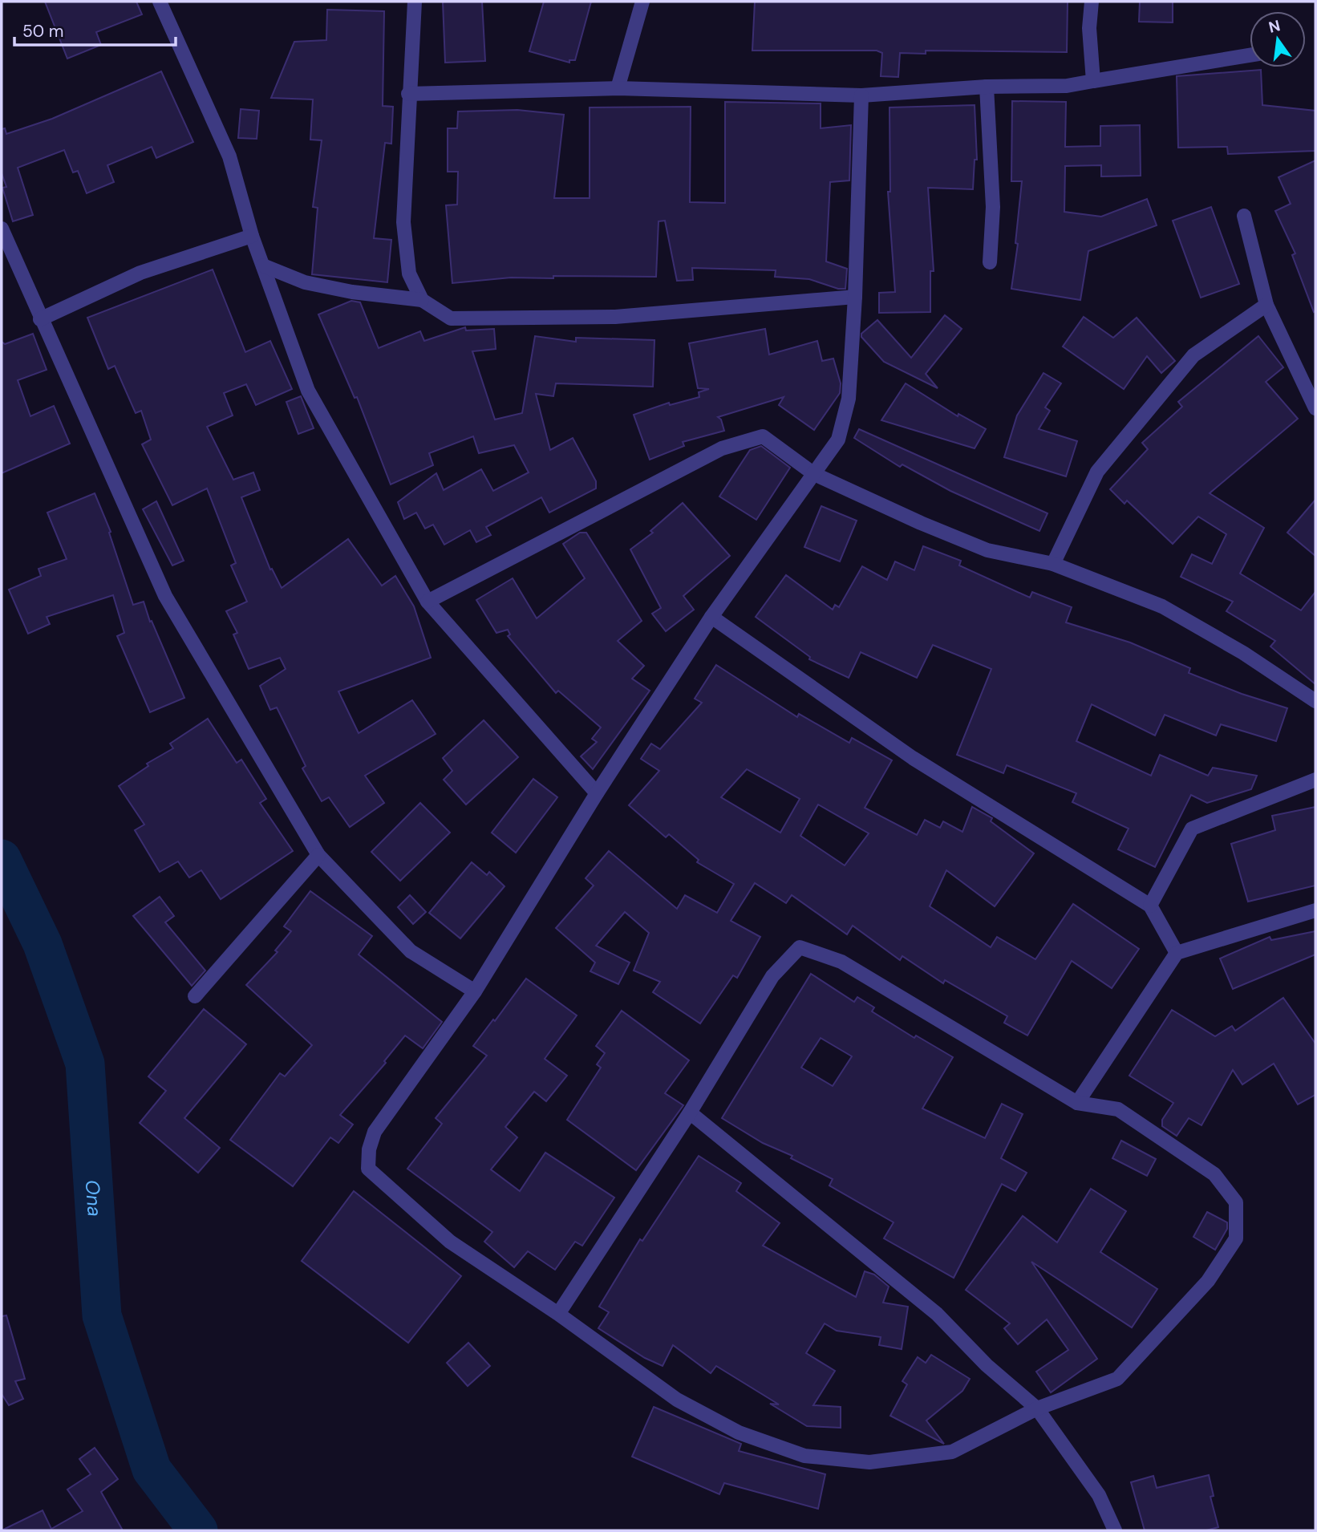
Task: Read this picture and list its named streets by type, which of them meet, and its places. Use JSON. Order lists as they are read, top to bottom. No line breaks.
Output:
{"water":["Ona"],"scale_bar":"50 m","north":"top"}
